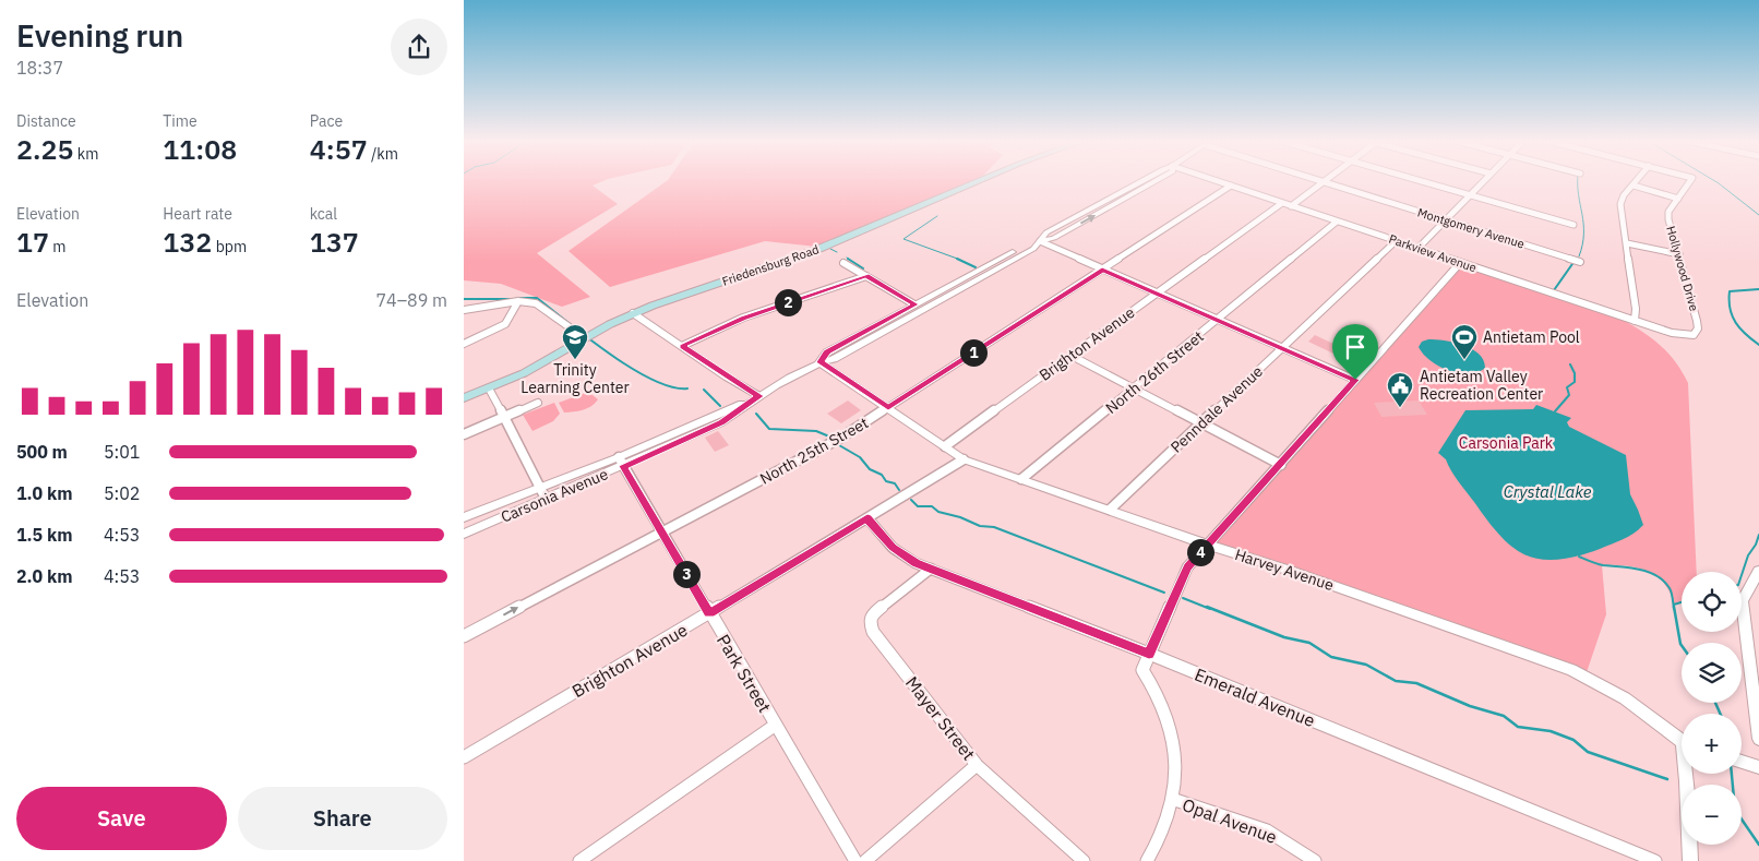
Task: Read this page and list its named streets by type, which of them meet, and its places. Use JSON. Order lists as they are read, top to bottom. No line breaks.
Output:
{"streets":{"main road":["Friedensburg Road"],"street":["Montgomery Avenue","Parkview Avenue","Hollywood Drive","Brighton Avenue","North 26th Street","Penndale Avenue","North 25th Street","Carsonia Avenue","Harvey Avenue","Park Street","Emerald Avenue","Mayer Street","Opal Avenue"]},"crossings":[["Parkview Avenue","Hollywood Drive"],["Parkview Avenue","Brighton Avenue"],["Parkview Avenue","North 26th Street"],["Parkview Avenue","Penndale Avenue"],["Parkview Avenue","North 25th Street"],["Brighton Avenue","Harvey Avenue"],["Brighton Avenue","Park Street"],["Brighton Avenue","Emerald Avenue"],["North 26th Street","Harvey Avenue"],["Penndale Avenue","Harvey Avenue"],["North 25th Street","Harvey Avenue"],["North 25th Street","Park Street"],["Carsonia Avenue","Harvey Avenue"],["Carsonia Avenue","Park Street"],["Emerald Avenue","Mayer Street"]],"water":["Crystal Lake"],"parks":["Carsonia Park"],"places":{"school or university":["Trinity Learning Center"],"sports":["Antietam Pool"],"public building":["Antietam Valley Recreation Center"]},"page":{"heading":["Evening run","18:37"],"stats":[["Distance","2.25 km"],["Time","11:08"],["Pace","4:57 /km"],["Elevation","17 m"],["Heart rate","132 bpm"],["kcal","137"]],"chart":["Elevation","74–89 m"],"pins":["2","1","4","3"],"list":[{"name":"500 m","note":"5:01"},{"name":"1.0 km","note":"5:02"},{"name":"1.5 km","note":"4:53"},{"name":"2.0 km","note":"4:53"}],"map_buttons":["+","−"],"buttons":["Save","Share"]}}
